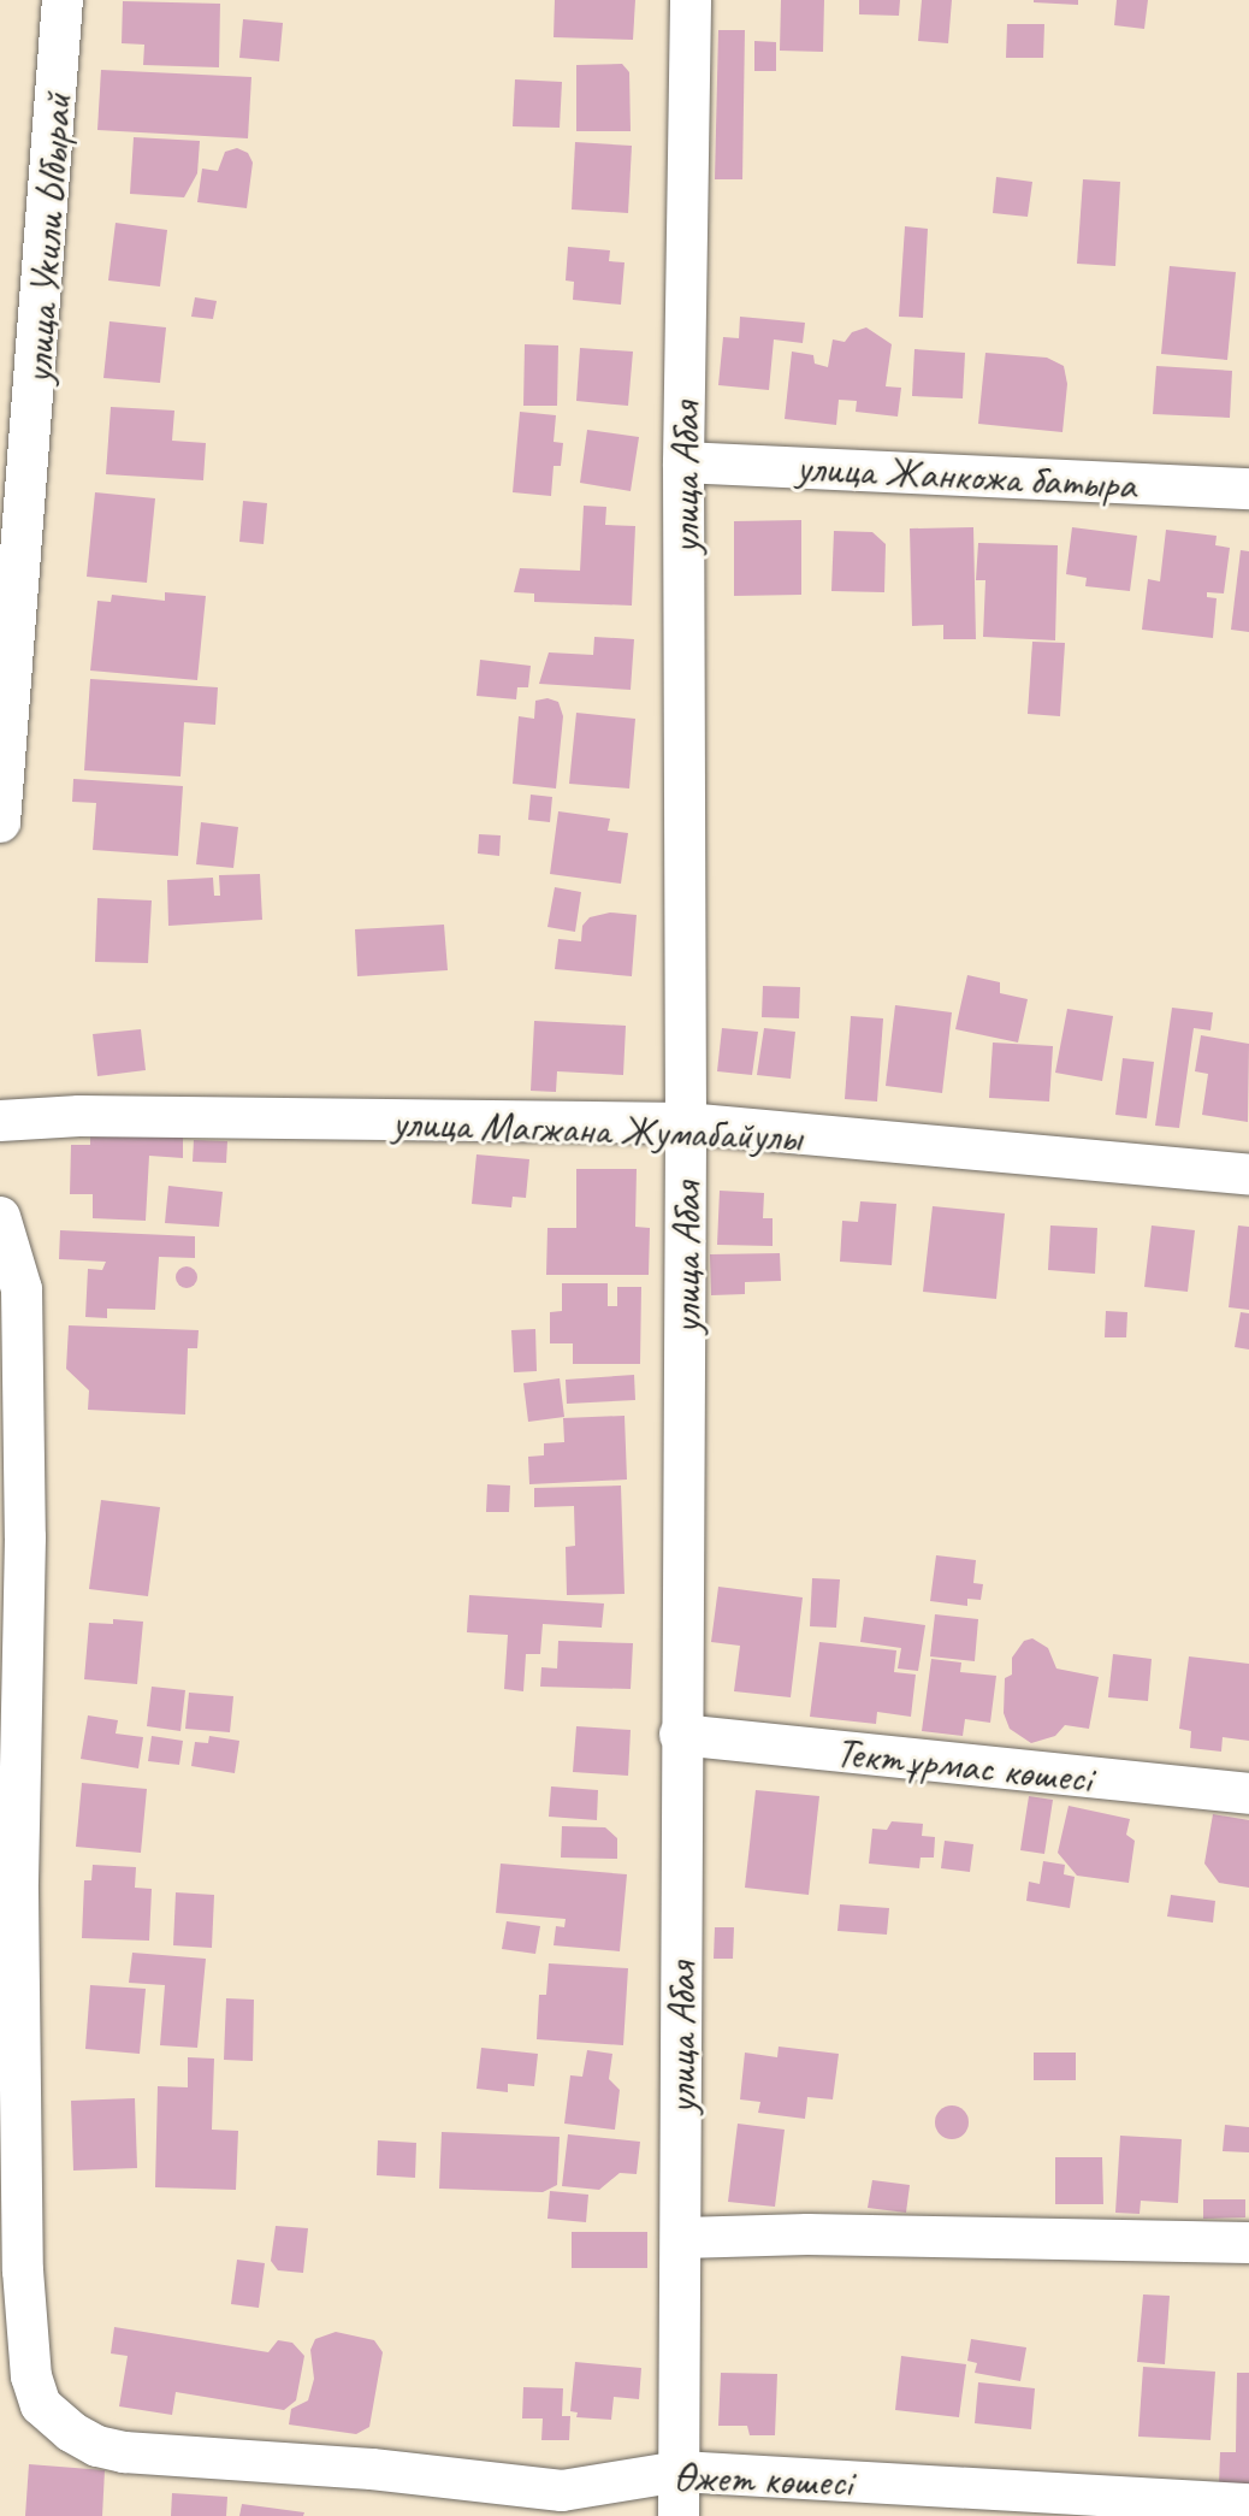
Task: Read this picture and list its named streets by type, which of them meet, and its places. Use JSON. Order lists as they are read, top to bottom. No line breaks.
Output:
{"streets":{"street":["улица Укили Ыбырай","улица Жанкожа батыра","улица Абая","улица Магжана Жумабайулы","Тектұрмас көшесі","Өжет көшесі"]},"crossings":[["улица Жанкожа батыра","улица Абая"],["улица Абая","улица Магжана Жумабайулы"],["улица Абая","Тектұрмас көшесі"],["улица Абая","Өжет көшесі"]]}
